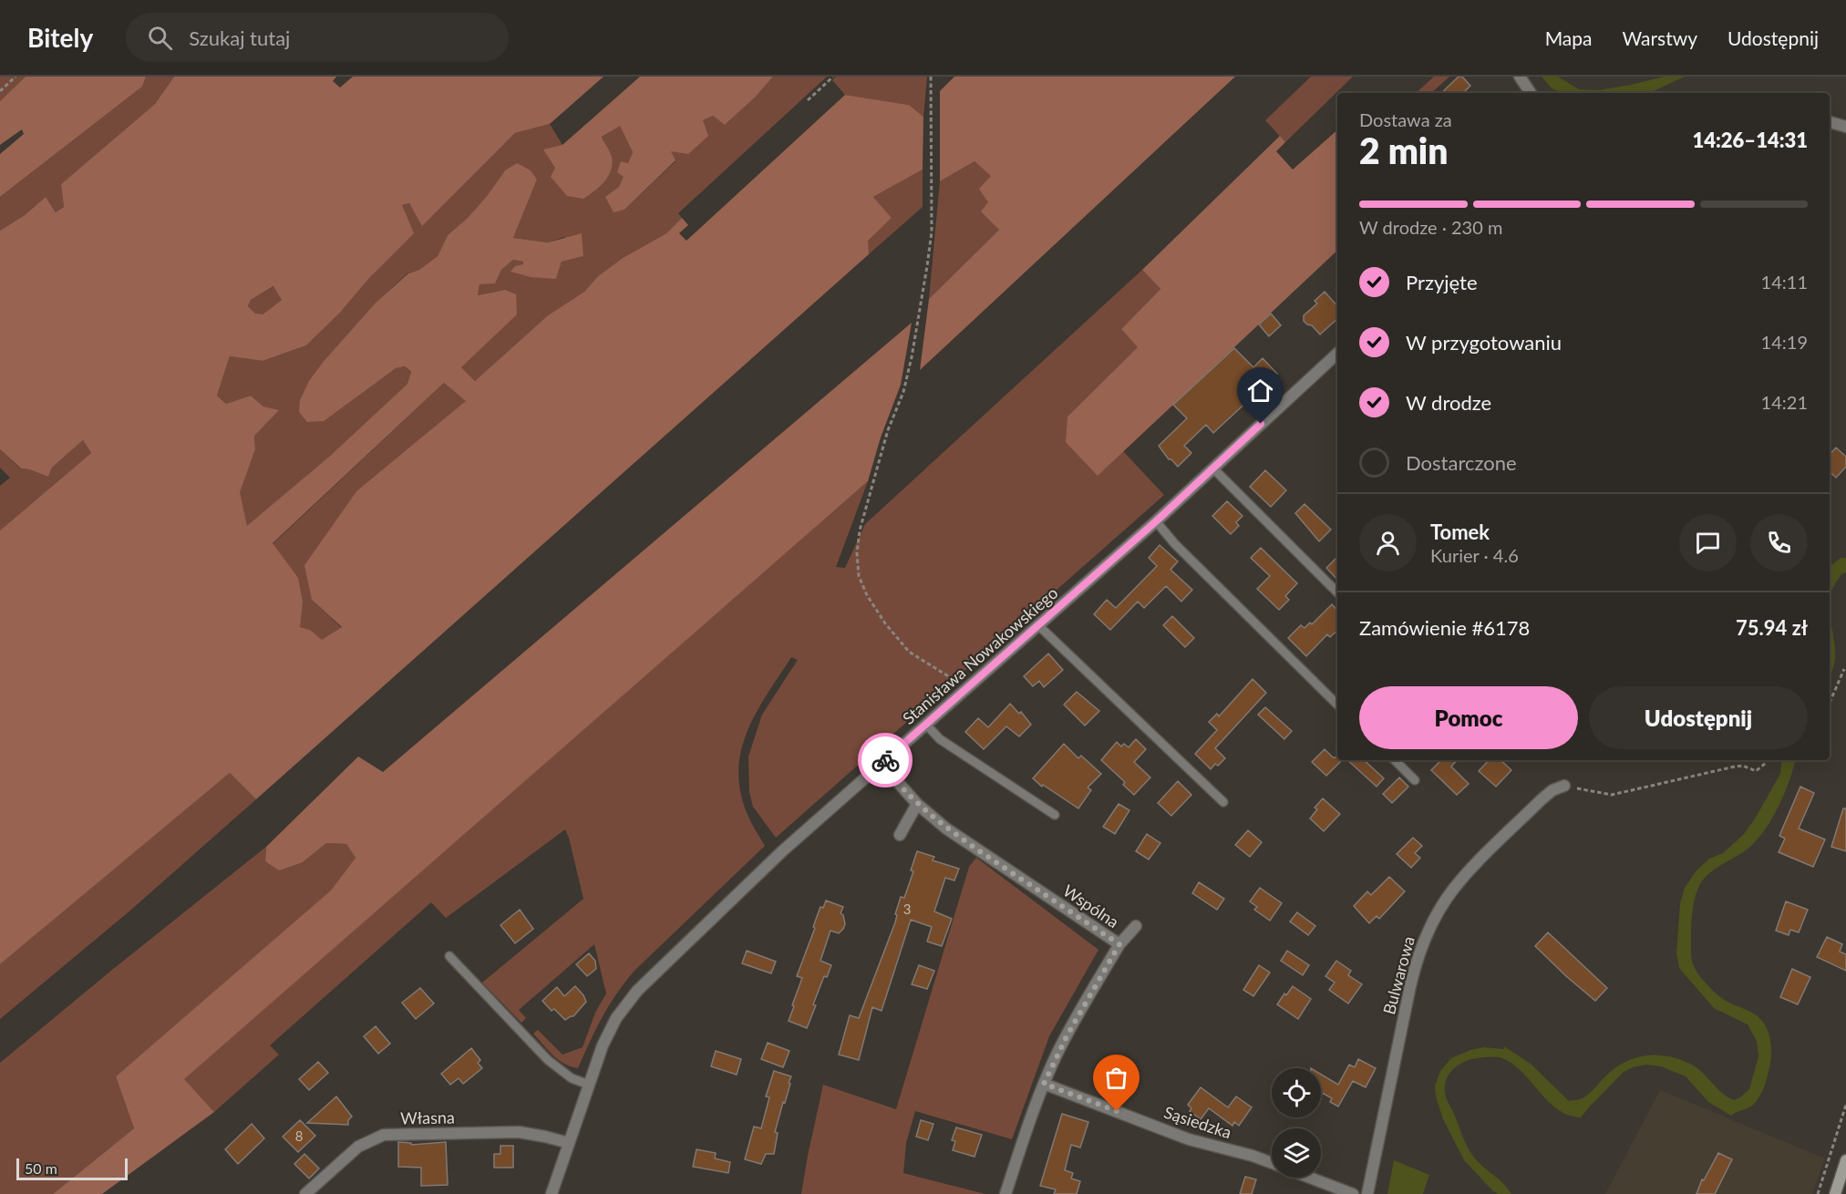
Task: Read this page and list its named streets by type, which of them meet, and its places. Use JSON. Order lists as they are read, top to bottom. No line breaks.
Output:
{"streets":{"street":["Stanisława Nowakowskiego","Wspólna","Bulwarowa","Własna","Sąsiedzka"]},"crossings":[["Stanisława Nowakowskiego","Wspólna"],["Stanisława Nowakowskiego","Własna"],["Wspólna","Sąsiedzka"]],"house_numbers":["3","8"],"scale_bar":"50 m","page":{"header":"Bitely","search":"Szukaj tutaj","nav":["Mapa","Warstwy","Udostępnij"],"heading":["2 min","Dostawa za","14:26–14:31"],"panel":["Tomek","Kurier · 4.6","Zamówienie #6178","75.94 zł"],"bar":"W drodze · 230 m","list":[["Przyjęte","14:11"],["W przygotowaniu","14:19"],["W drodze","14:21"],"Dostarczone"],"buttons":["Pomoc","Udostępnij"],"scale":"50 m"}}
